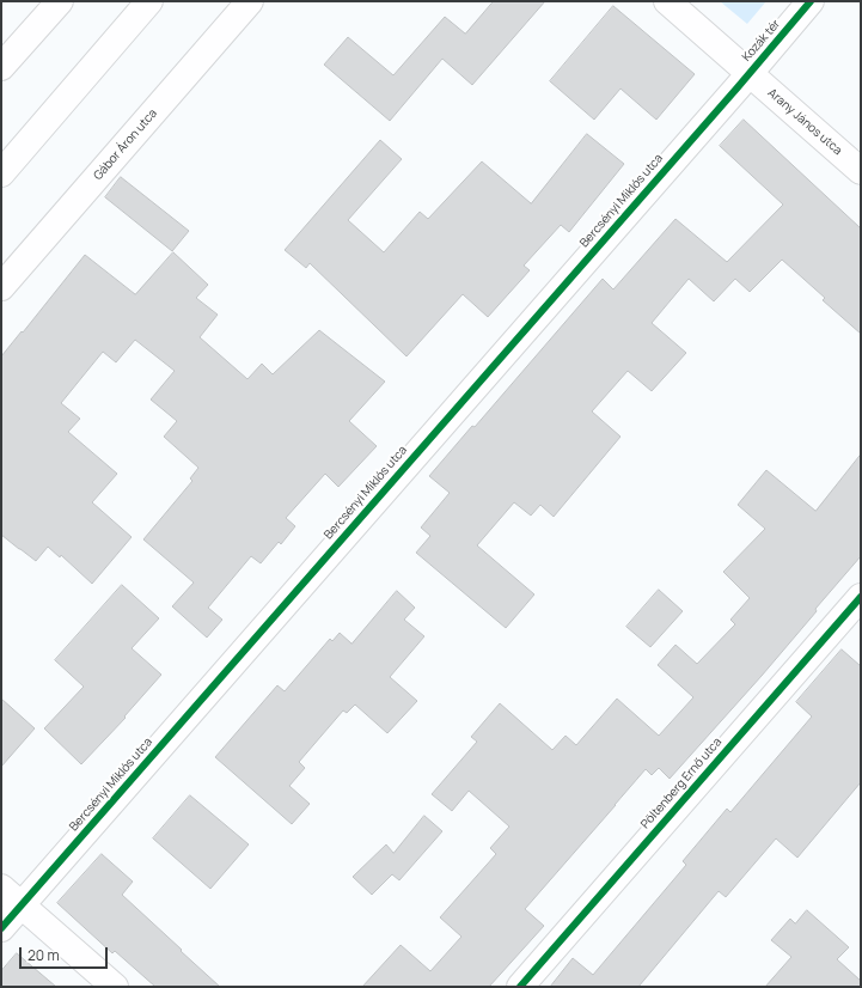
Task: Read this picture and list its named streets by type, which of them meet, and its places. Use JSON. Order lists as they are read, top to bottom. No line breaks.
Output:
{"streets":{"street":["Kozák tér","Arany János utca","Gábor Áron utca","Bercsényi Miklós utca","Pöltenberg Ernő utca"]},"crossings":[["Kozák tér","Arany János utca"],["Kozák tér","Bercsényi Miklós utca"],["Arany János utca","Bercsényi Miklós utca"]],"scale_bar":"20 m"}
